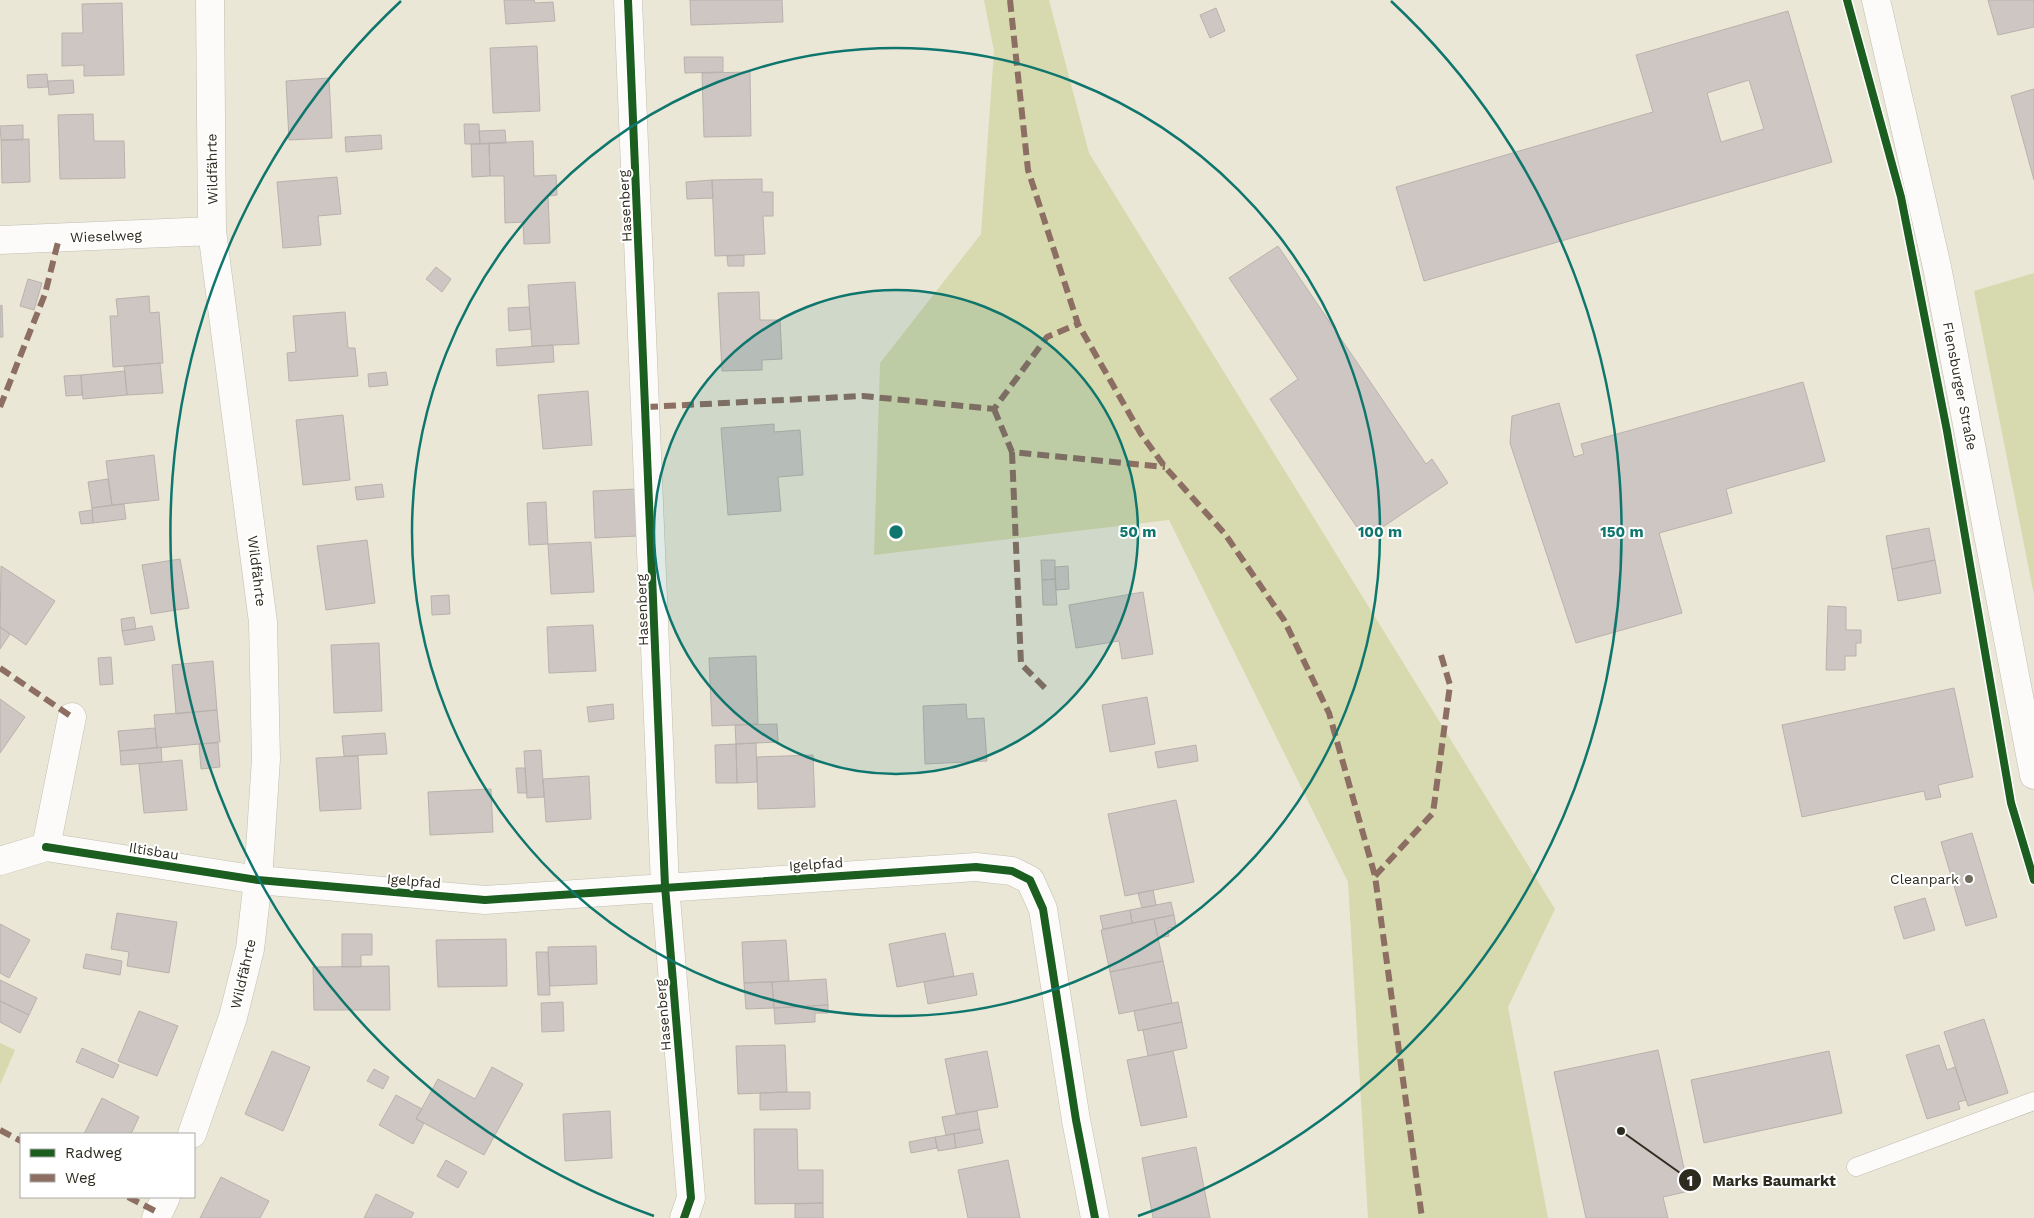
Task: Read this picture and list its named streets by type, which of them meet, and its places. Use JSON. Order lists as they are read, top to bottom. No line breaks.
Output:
{"streets":{"street":["Wildfährte","Hasenberg","Wieselweg","Flensburger Straße","Iltisbau","Igelpfad"]},"crossings":[["Wildfährte","Wieselweg"],["Wildfährte","Iltisbau"],["Wildfährte","Igelpfad"],["Hasenberg","Igelpfad"],["Iltisbau","Igelpfad"]],"places":["Cleanpark","Marks Baumarkt"],"legend":["Radweg","Weg"],"rings":["50 m","100 m","150 m"]}
